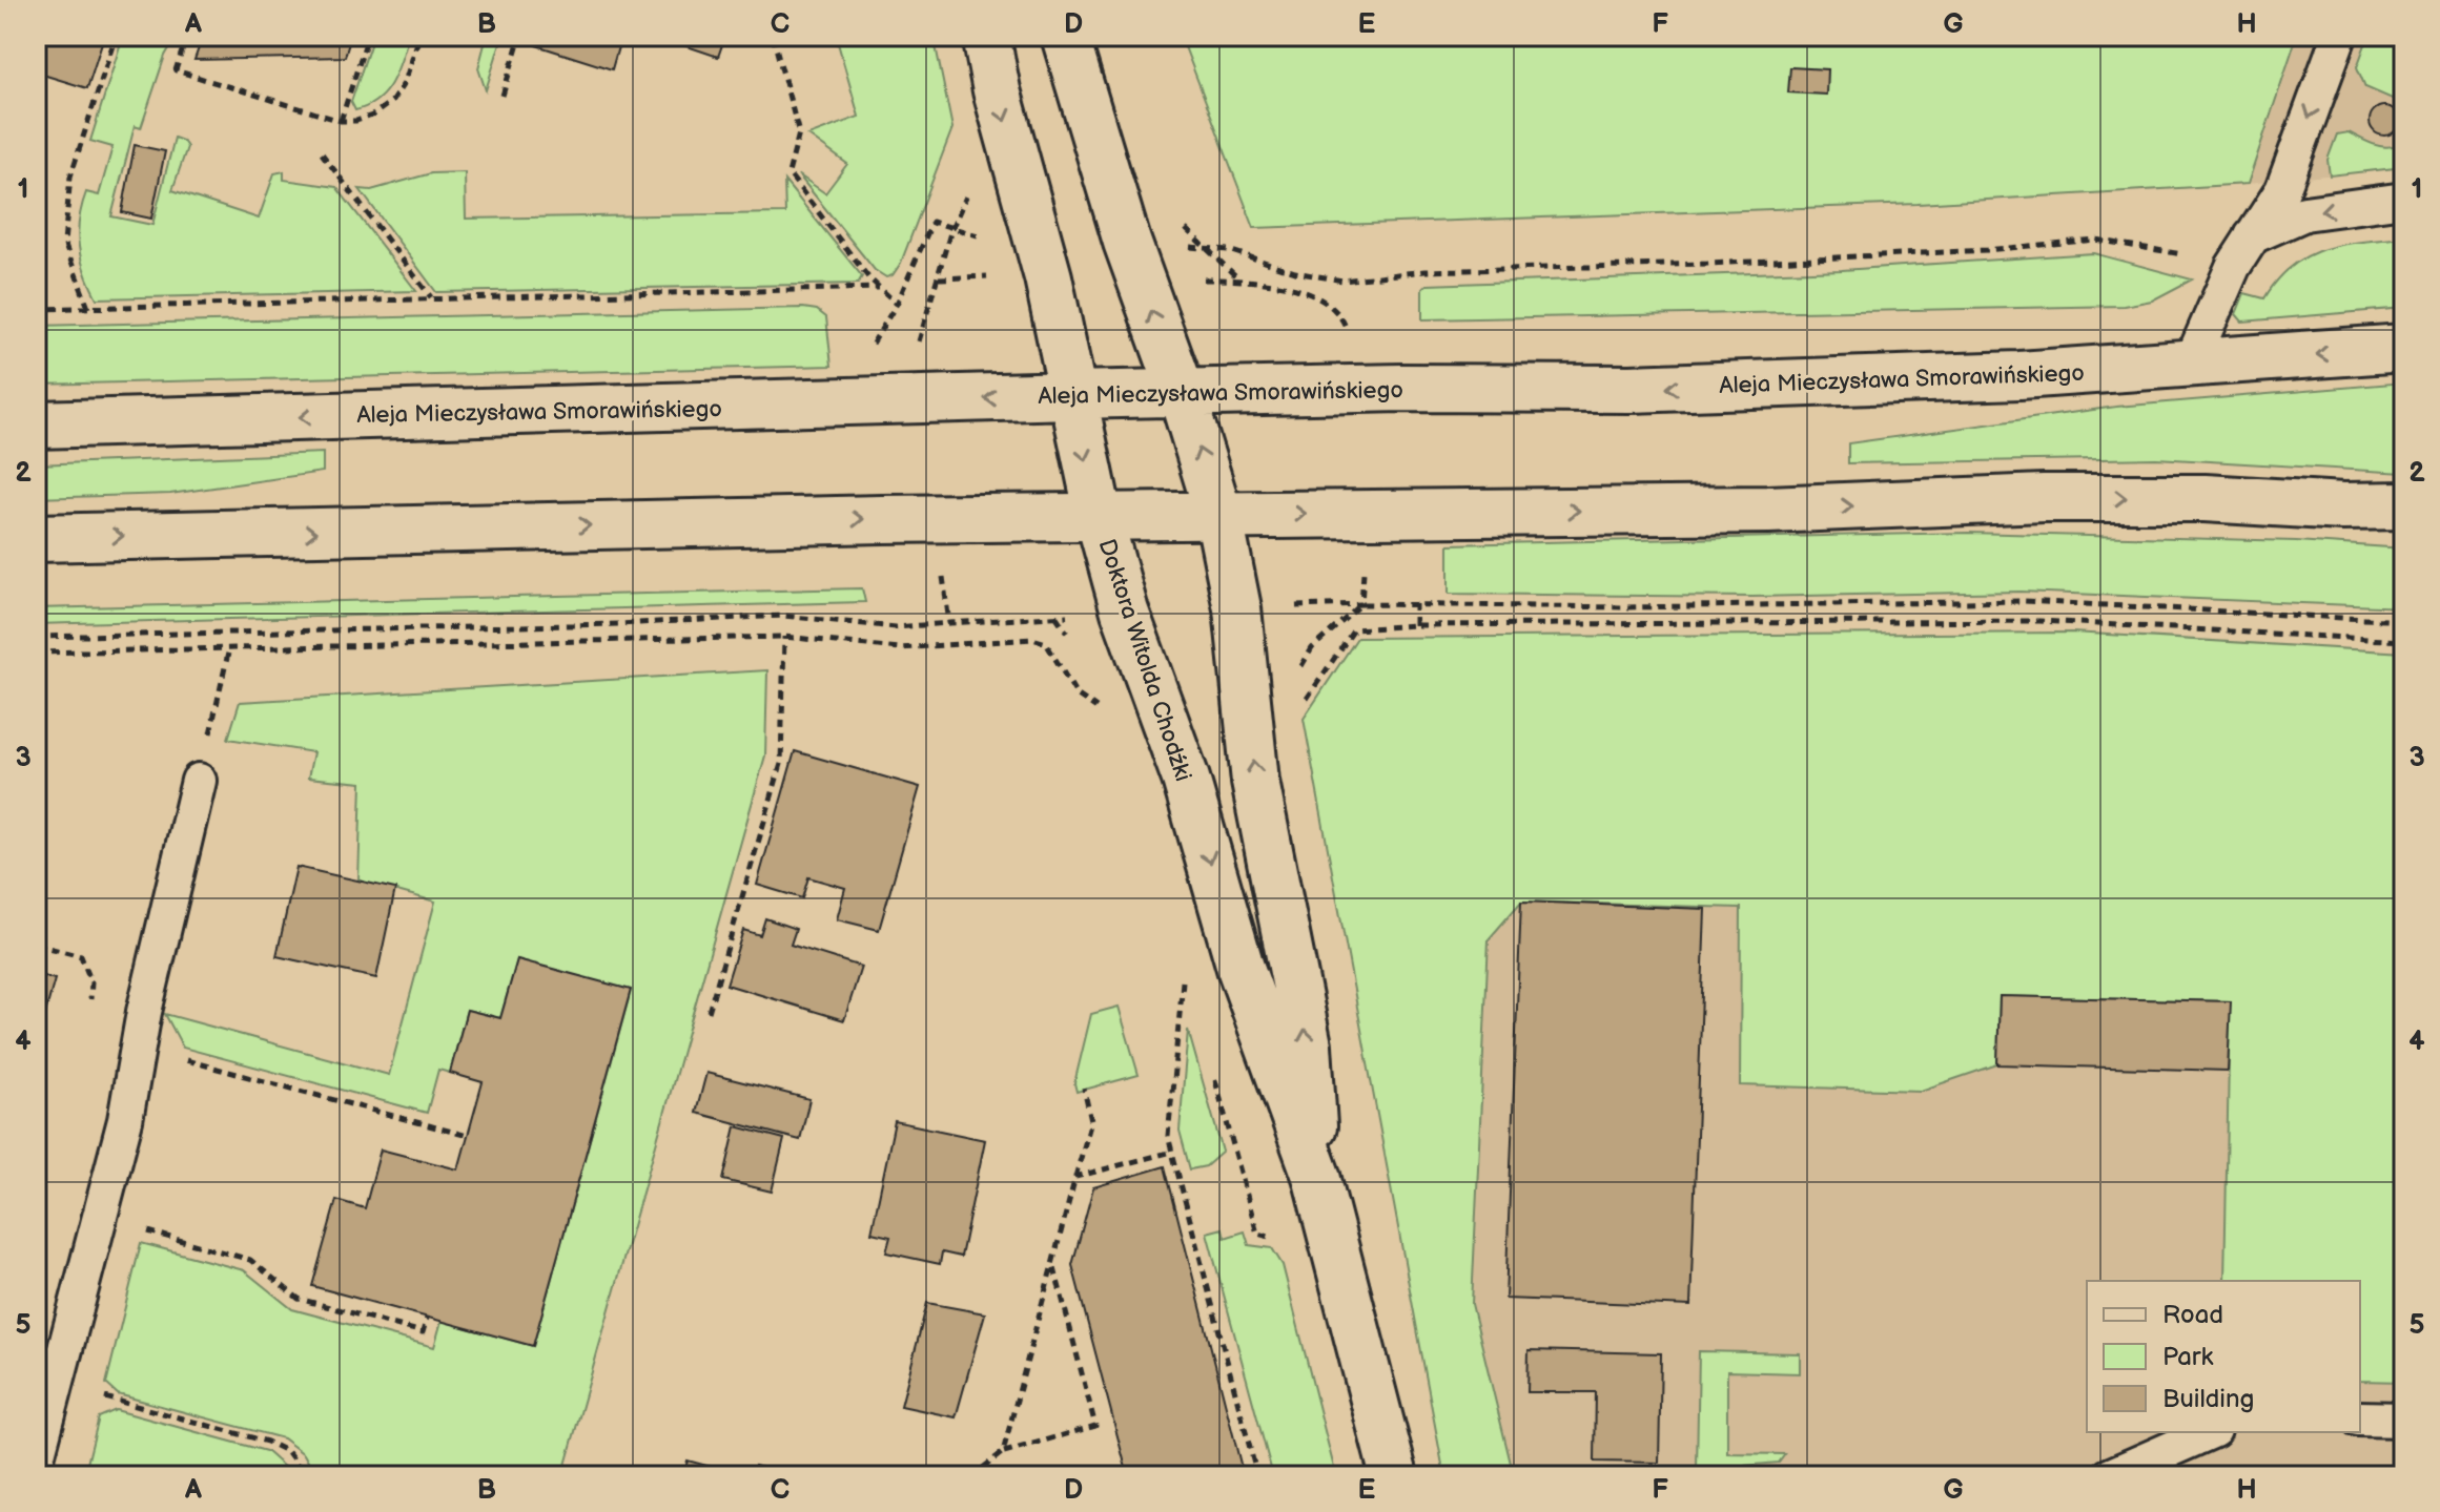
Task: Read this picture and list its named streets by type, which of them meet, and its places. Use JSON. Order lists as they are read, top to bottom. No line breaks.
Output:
{"streets":{"main road":["Aleja Mieczysława Smorawińskiego","Doktora Witolda Chodźki"]},"crossings":[["Aleja Mieczysława Smorawińskiego","Doktora Witolda Chodźki"]],"legend":["Road","Park","Building"],"grid":{"columns":["A","B","C","D","E","F","G","H"],"rows":["1","2","3","4","5"]}}
